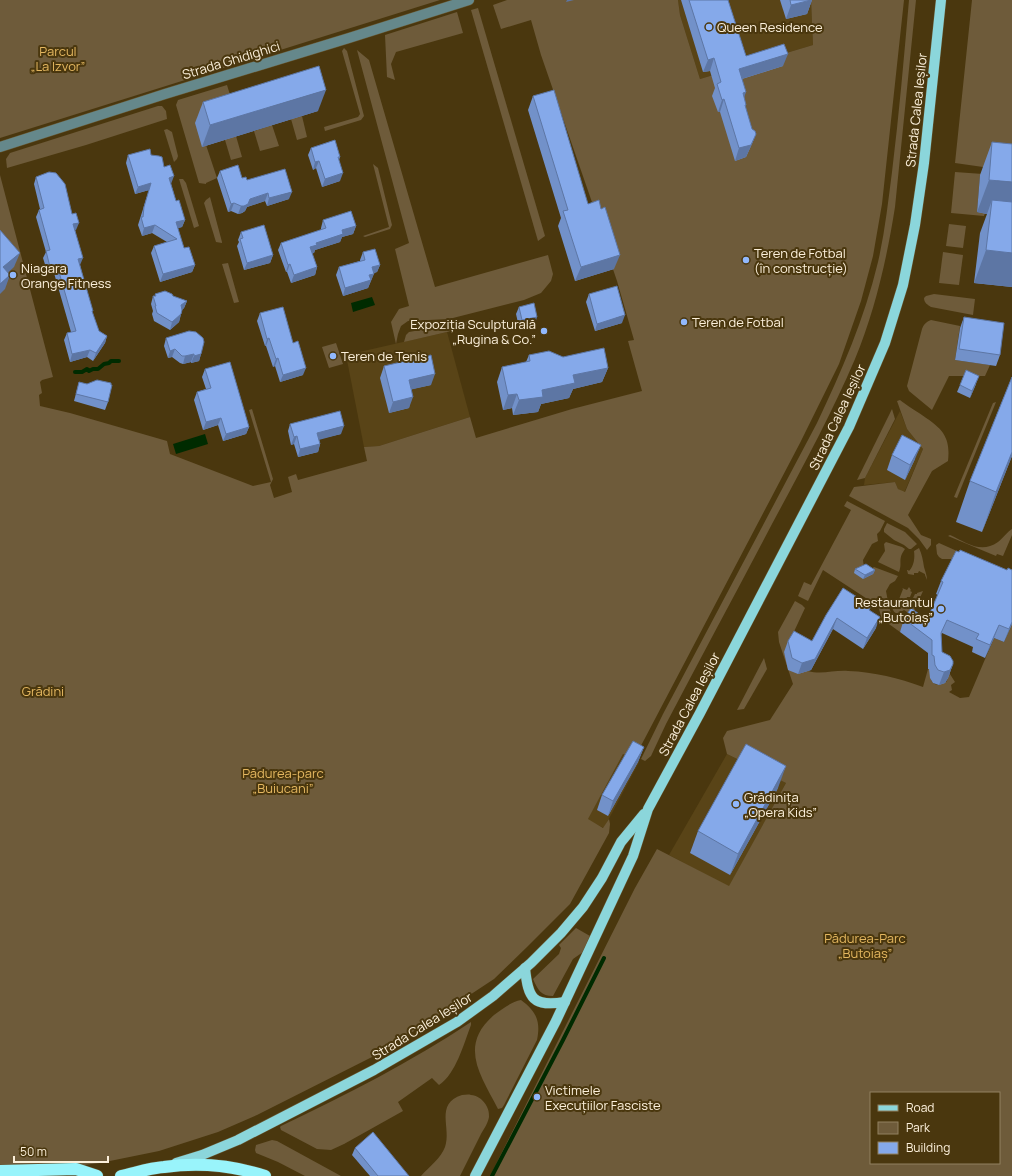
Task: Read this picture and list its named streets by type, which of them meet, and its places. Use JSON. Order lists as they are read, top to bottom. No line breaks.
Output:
{"streets":{"main road":["Strada Calea Ieșilor"],"street":["Strada Ghidighici"]},"parks":["Parcul „La Izvor”","Grădini","Pădurea-parc „Buiucani”","Pădurea-Parc „Butoiaș”"],"places":["Queen Residence","Teren de Fotbal (în construcție)","Niagara Orange Fitness","Teren de Fotbal","Expoziția Sculpturală „Rugina & Co.”","Teren de Tenis","Restaurantul „Butoiaș”","Grădinița „Opera Kids”","Victimele Execuțiilor Fasciste"],"legend":["Road","Park","Building"],"scale_bar":"50 m"}
